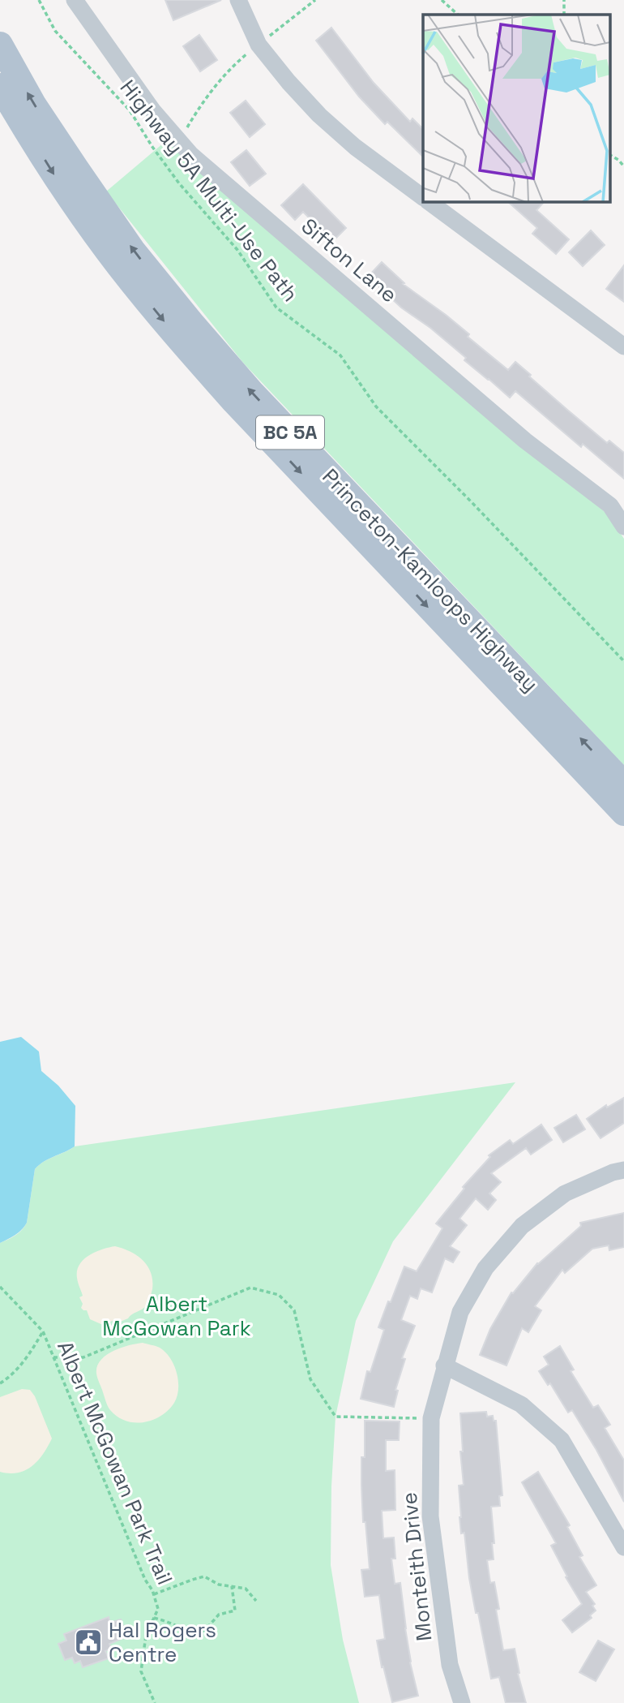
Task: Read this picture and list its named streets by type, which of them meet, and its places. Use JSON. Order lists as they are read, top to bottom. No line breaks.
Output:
{"streets":{"main road":["BC 5A","Princeton-Kamloops Highway"],"street":["Sifton Lane","Monteith Drive"],"path":["Highway 5A Multi-Use Path","Albert McGowan Park Trail"]},"parks":["Albert McGowan Park"],"places":{"public building":["Hal Rogers Centre"]}}
